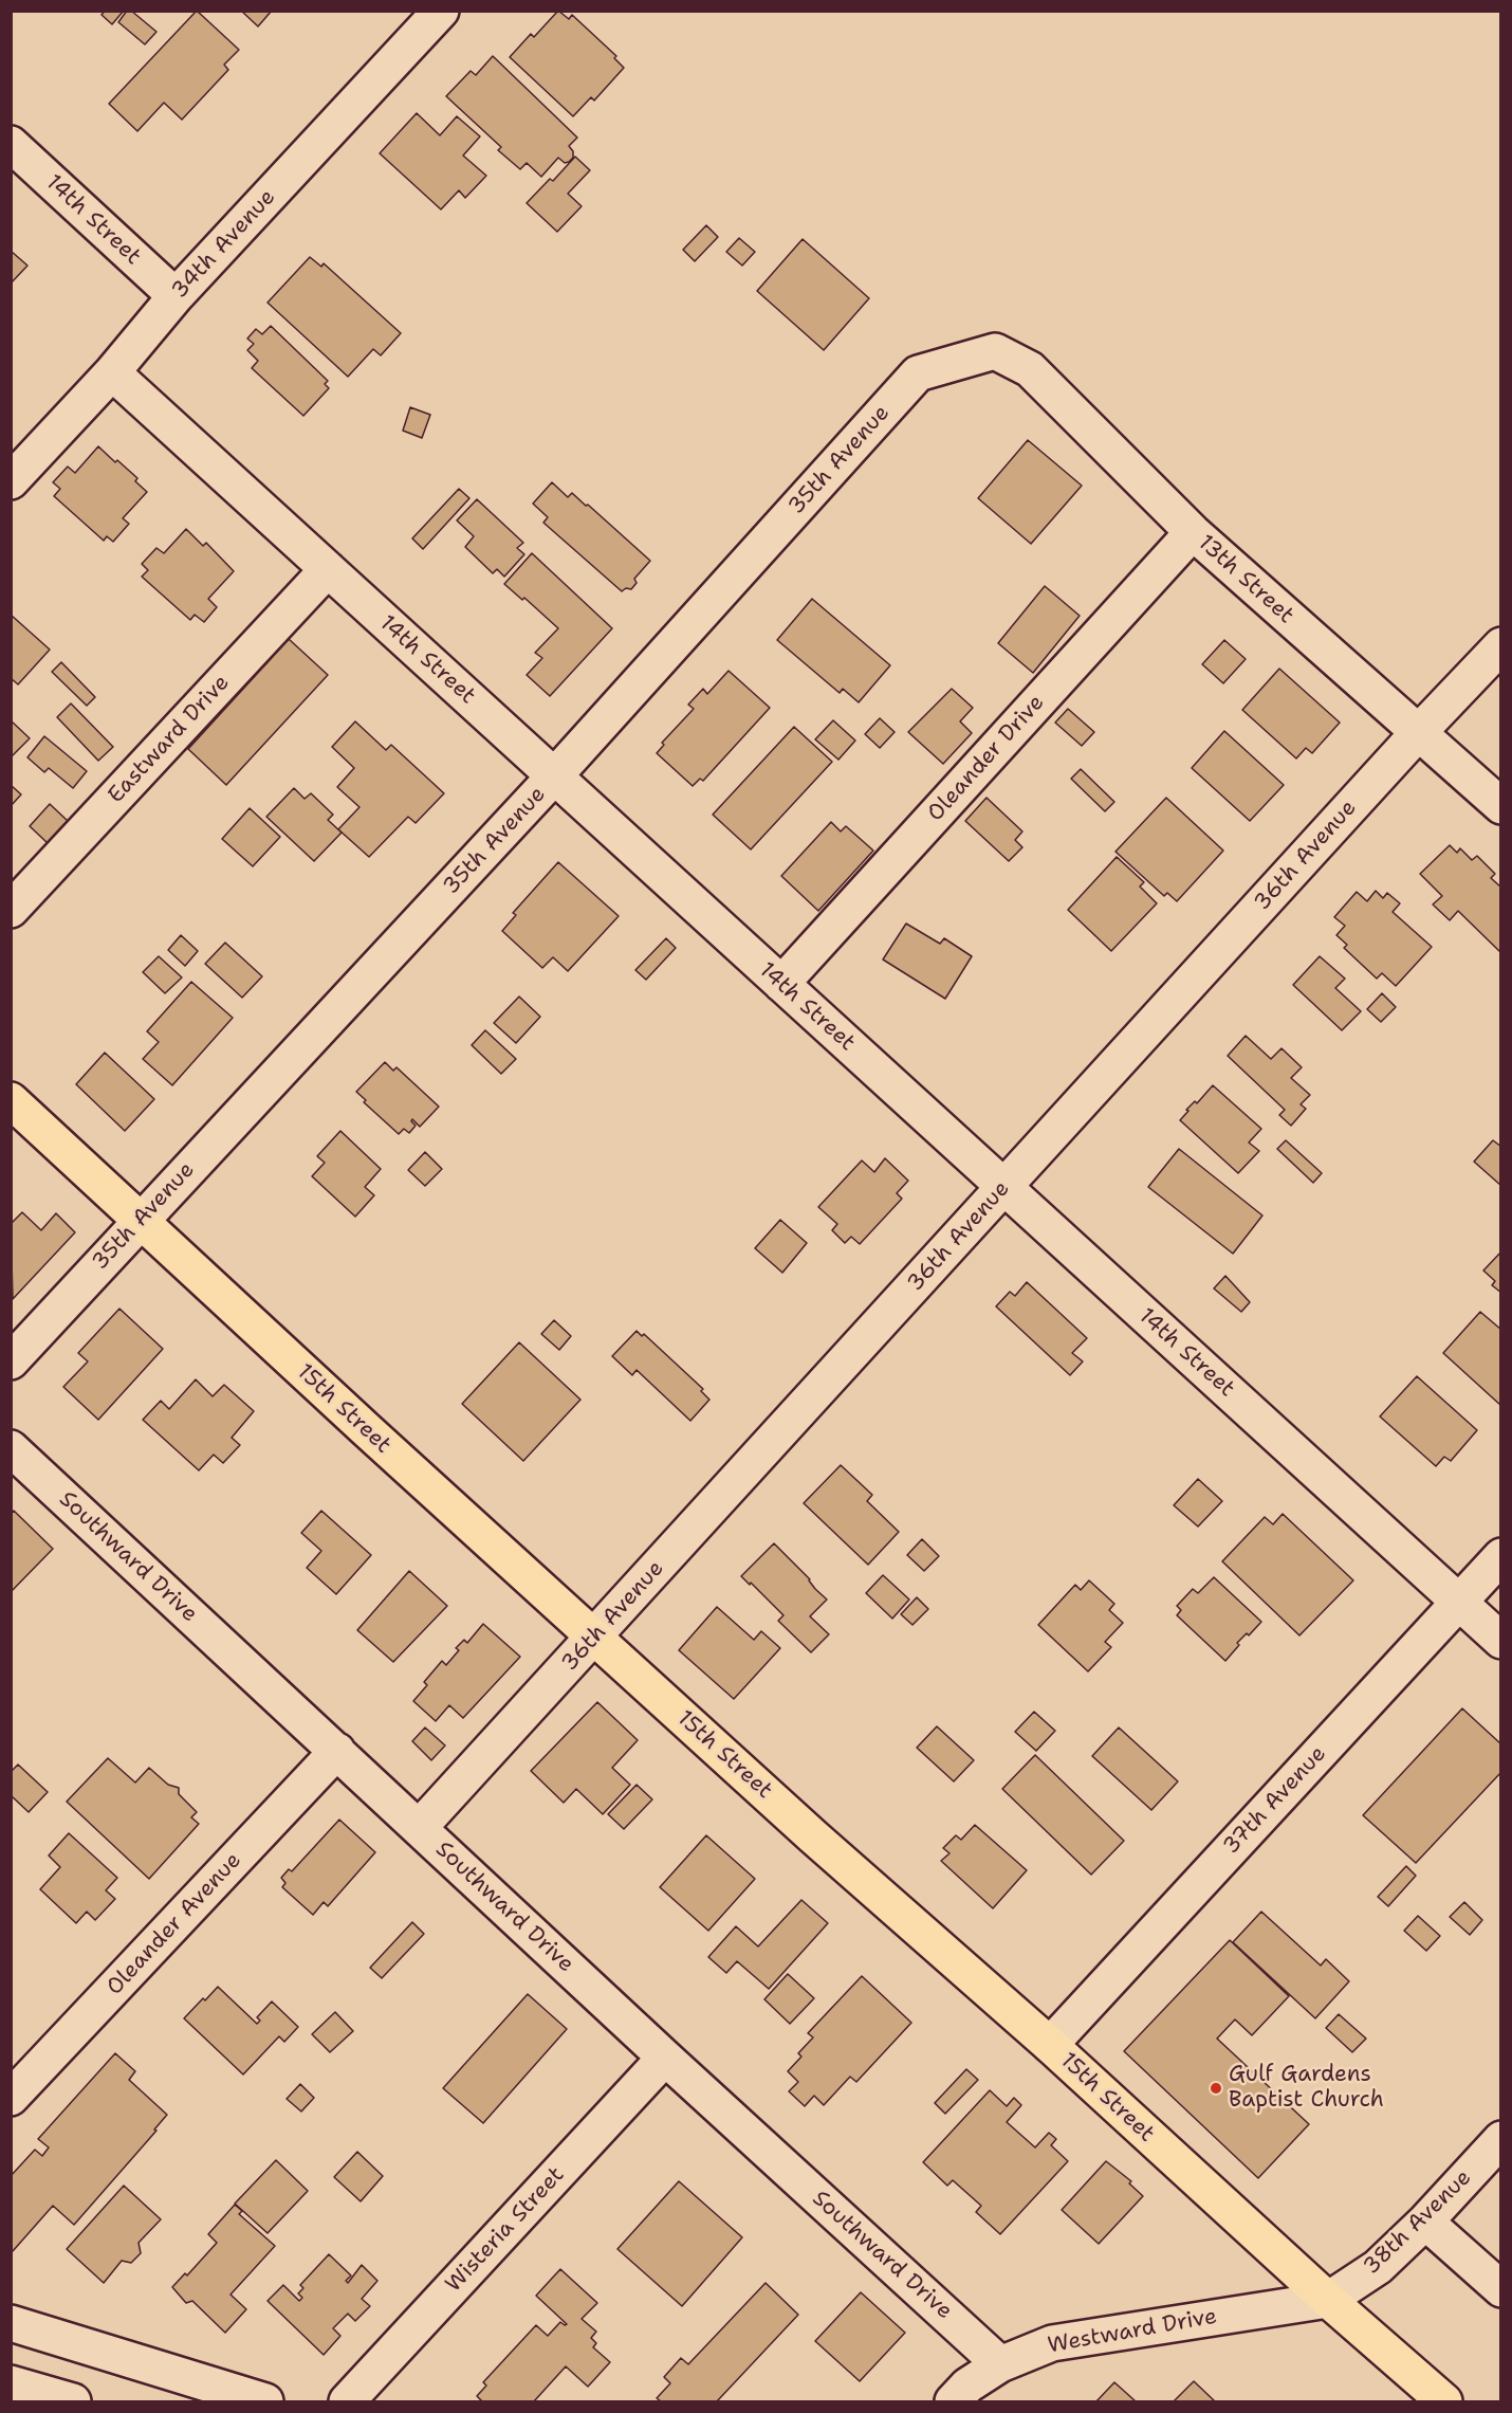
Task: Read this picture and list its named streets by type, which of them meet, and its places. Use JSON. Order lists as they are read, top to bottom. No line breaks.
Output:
{"streets":{"main road":["15th Street"],"street":["14th Street","34th Avenue","35th Avenue","13th Street","Eastward Drive","Oleander Drive","36th Avenue","Southward Drive","37th Avenue","Oleander Avenue","38th Avenue","Wisteria Street","Westward Drive"]},"crossings":[["14th Street","34th Avenue"],["14th Street","35th Avenue"],["14th Street","Eastward Drive"],["14th Street","Oleander Drive"],["14th Street","36th Avenue"],["14th Street","37th Avenue"],["35th Avenue","13th Street"],["35th Avenue","15th Street"],["13th Street","Oleander Drive"],["13th Street","36th Avenue"],["36th Avenue","15th Street"],["36th Avenue","Southward Drive"],["15th Street","37th Avenue"],["15th Street","38th Avenue"],["15th Street","Westward Drive"],["Southward Drive","Oleander Avenue"],["Southward Drive","Wisteria Street"],["Southward Drive","Westward Drive"],["38th Avenue","Westward Drive"]],"places":["Gulf Gardens Baptist Church"]}
